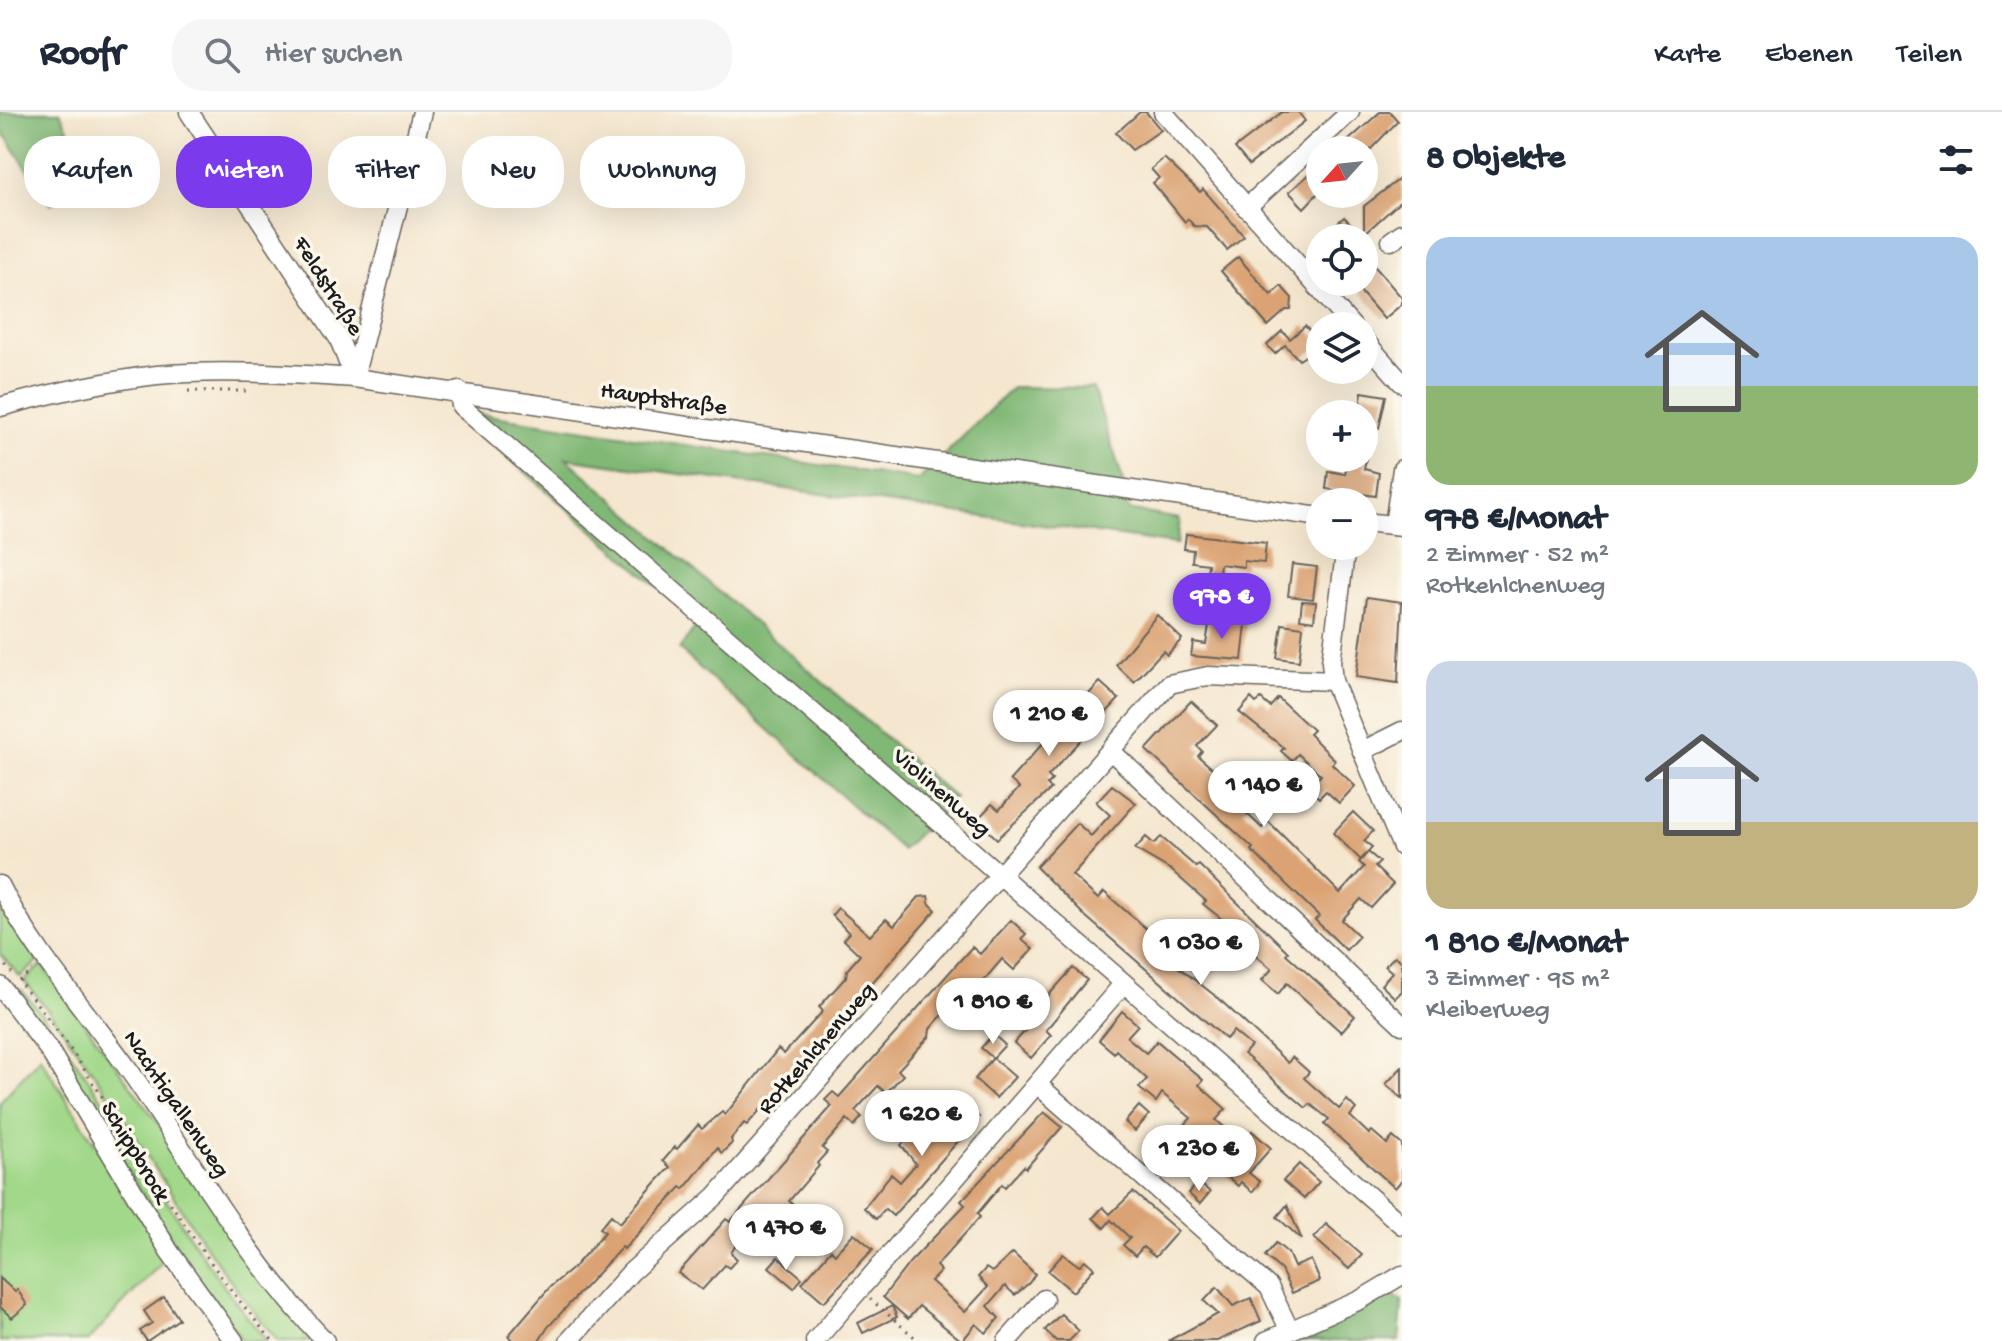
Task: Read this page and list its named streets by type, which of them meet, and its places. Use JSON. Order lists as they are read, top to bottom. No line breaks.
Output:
{"streets":{"street":["Feldstraße","Hauptstraße","Violinenweg","Rotkehlchenweg","Nachtigallenweg","Schippbrock"]},"crossings":[["Feldstraße","Hauptstraße"],["Hauptstraße","Violinenweg"],["Violinenweg","Rotkehlchenweg"]],"north":"bottom left","page":{"header":"Roofr","search":"Hier suchen","nav":["Karte","Ebenen","Teilen"],"heading":"8 Objekte","map_buttons":["+","−"],"chip":["Kaufen","Mieten","Filter","Neu","Wohnung"],"list":[{"name":"978 €/Monat","note":"2 Zimmer · 52 m² · Rotkehlchenweg"},{"name":"1 810 €/Monat","note":"3 Zimmer · 95 m² · Kleiberweg"}],"price":["978 €","1 210 €","1 140 €","1 030 €","1 810 €","1 620 €","1 230 €","1 470 €"]}}
